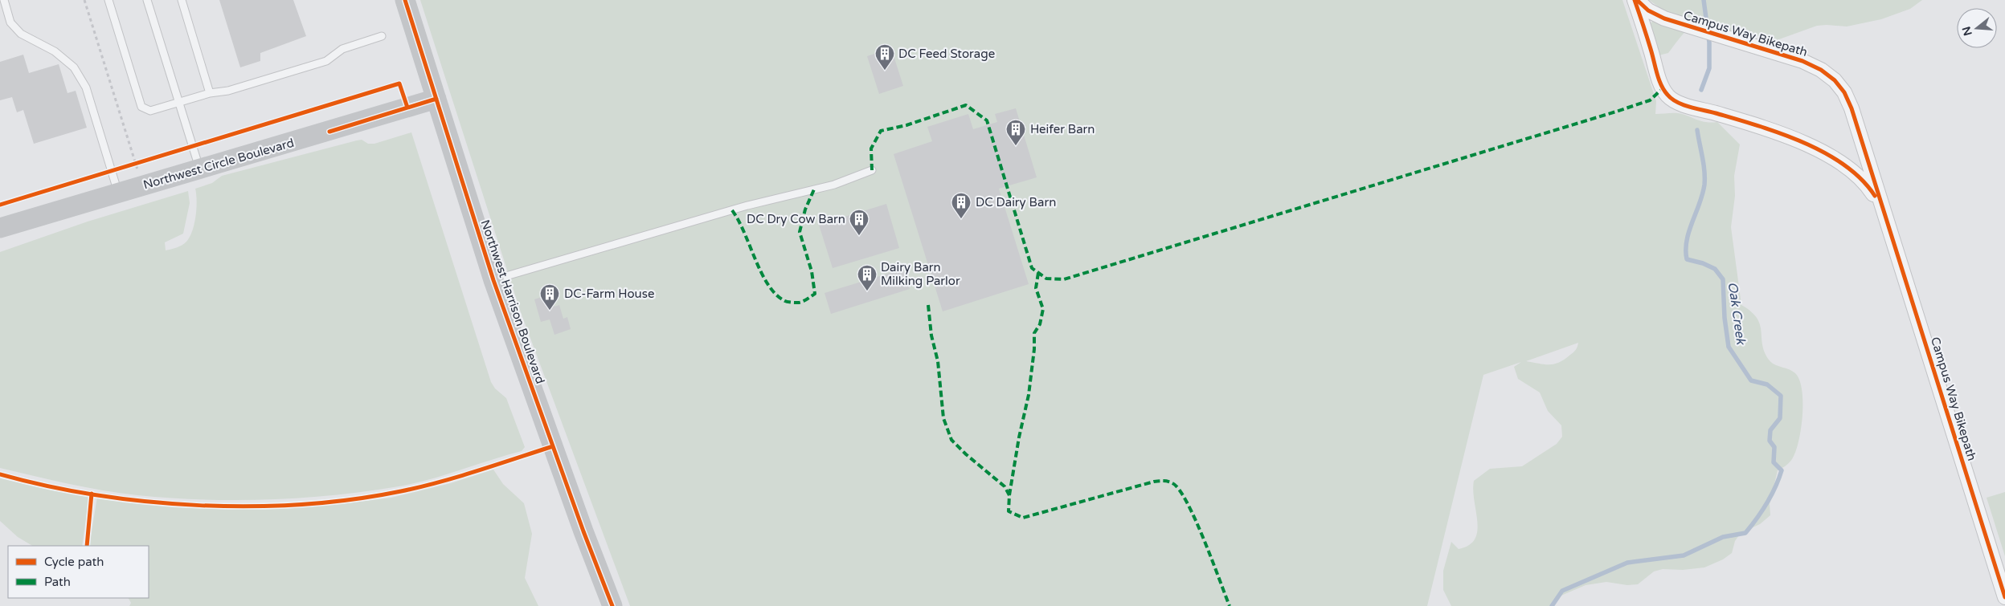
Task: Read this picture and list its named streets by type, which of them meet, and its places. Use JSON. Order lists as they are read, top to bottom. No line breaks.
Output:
{"streets":{"main road":["Northwest Circle Boulevard","Northwest Harrison Boulevard"],"street":["Campus Way Bikepath"]},"crossings":[["Northwest Circle Boulevard","Northwest Harrison Boulevard"]],"water":["Oak Creek"],"places":{"building":["DC Feed Storage","Heifer Barn","DC Dairy Barn","DC Dry Cow Barn","Dairy Barn Milking Parlor","DC-Farm House"]},"legend":["Cycle path","Path"],"north":"left"}
